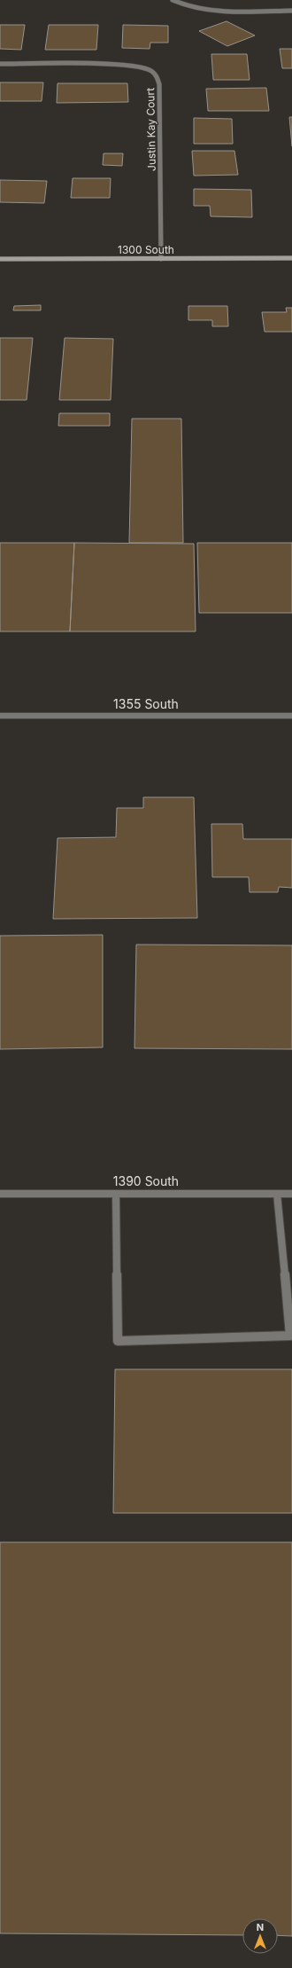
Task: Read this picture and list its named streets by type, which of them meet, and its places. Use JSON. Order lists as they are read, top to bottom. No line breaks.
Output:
{"streets":{"main road":["1300 South"],"street":["Justin Kay Court","1355 South","1390 South"]},"crossings":[["Justin Kay Court","1300 South"]],"north":"top"}
